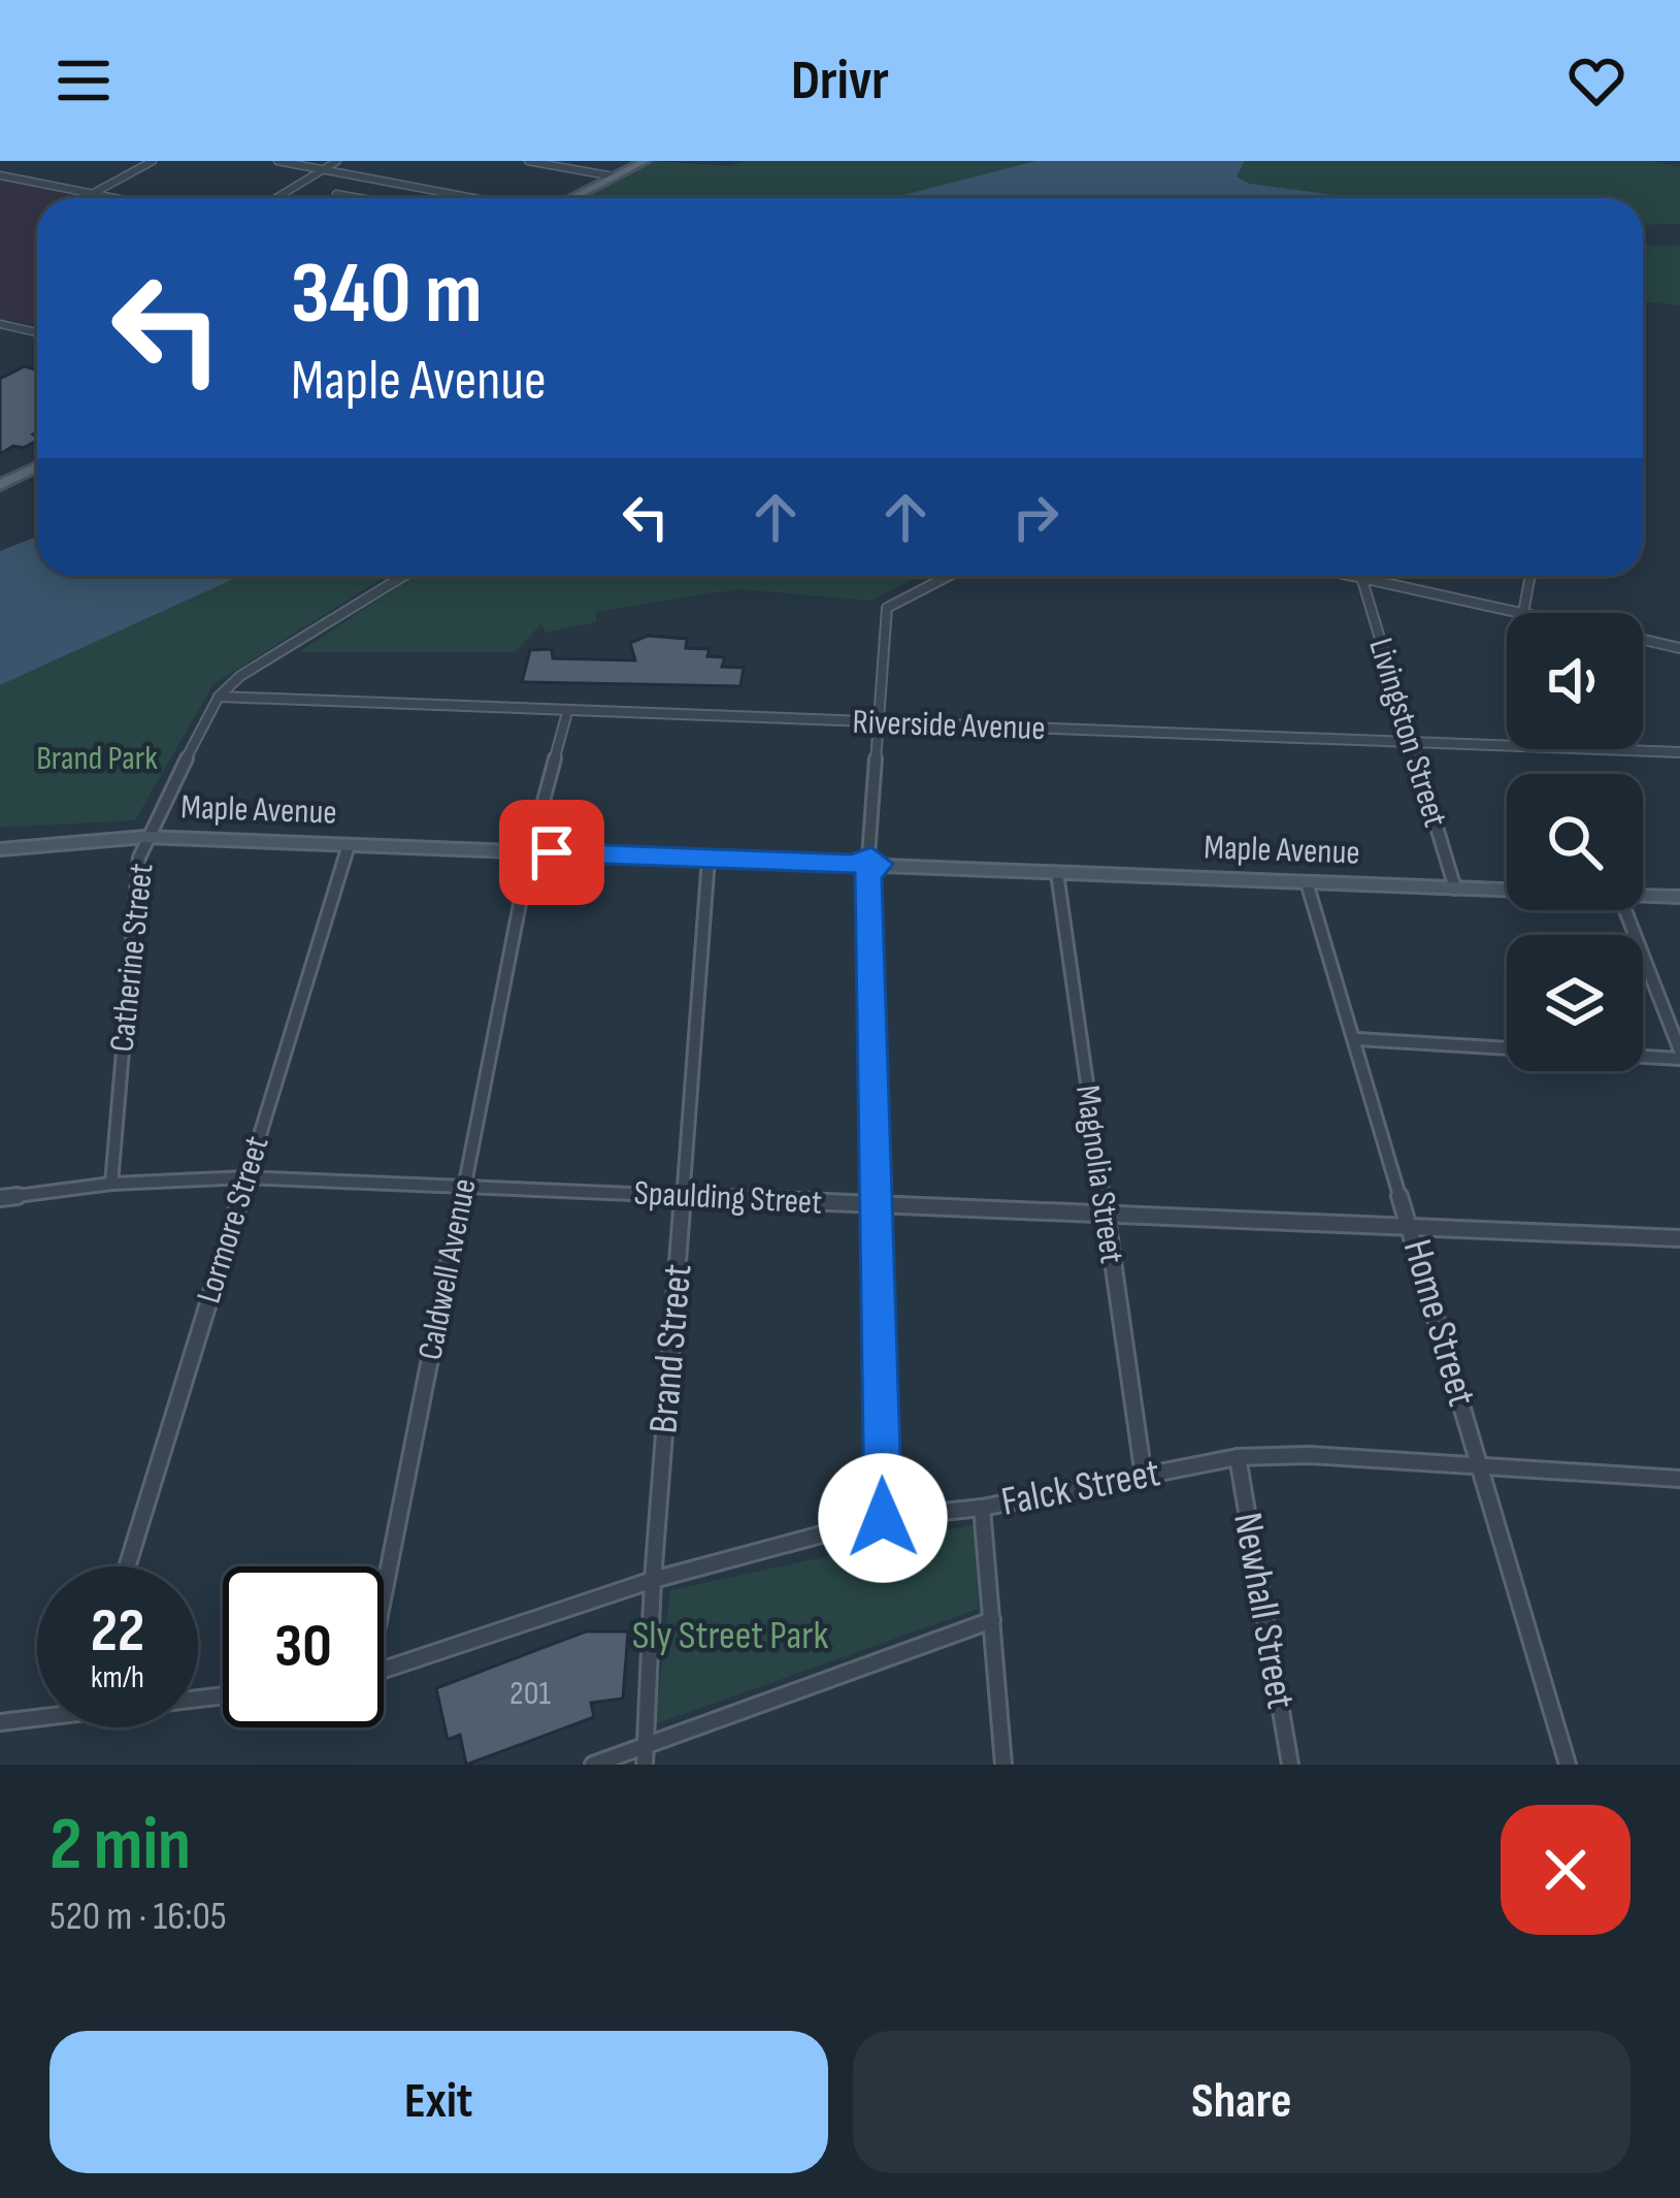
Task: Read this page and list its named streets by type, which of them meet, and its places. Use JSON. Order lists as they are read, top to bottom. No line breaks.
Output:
{"streets":{"main road":["Maple Avenue"],"street":["Riverside Avenue","Livingston Street","Catherine Street","Magnolia Street","Spaulding Street","Lormore Street","Caldwell Avenue","Home Street","Brand Street","Falck Street","Newhall Street"]},"crossings":[["Riverside Avenue","Livingston Street"],["Riverside Avenue","Catherine Street"],["Riverside Avenue","Caldwell Avenue"],["Livingston Street","Maple Avenue"],["Maple Avenue","Catherine Street"],["Maple Avenue","Magnolia Street"],["Maple Avenue","Lormore Street"],["Maple Avenue","Caldwell Avenue"],["Maple Avenue","Home Street"],["Maple Avenue","Brand Street"],["Catherine Street","Spaulding Street"],["Magnolia Street","Spaulding Street"],["Magnolia Street","Falck Street"],["Spaulding Street","Lormore Street"],["Spaulding Street","Caldwell Avenue"],["Spaulding Street","Home Street"],["Spaulding Street","Brand Street"],["Home Street","Falck Street"],["Brand Street","Falck Street"],["Falck Street","Newhall Street"]],"parks":["Brand Park","Sly Street Park"],"house_numbers":["201"],"page":{"header":"Drivr","turn":["340 m","Maple Avenue"],"speed":"22 km/h","limit":"30","heading":["2 min","520 m · 16:05"],"buttons":["Exit","Share"]}}
